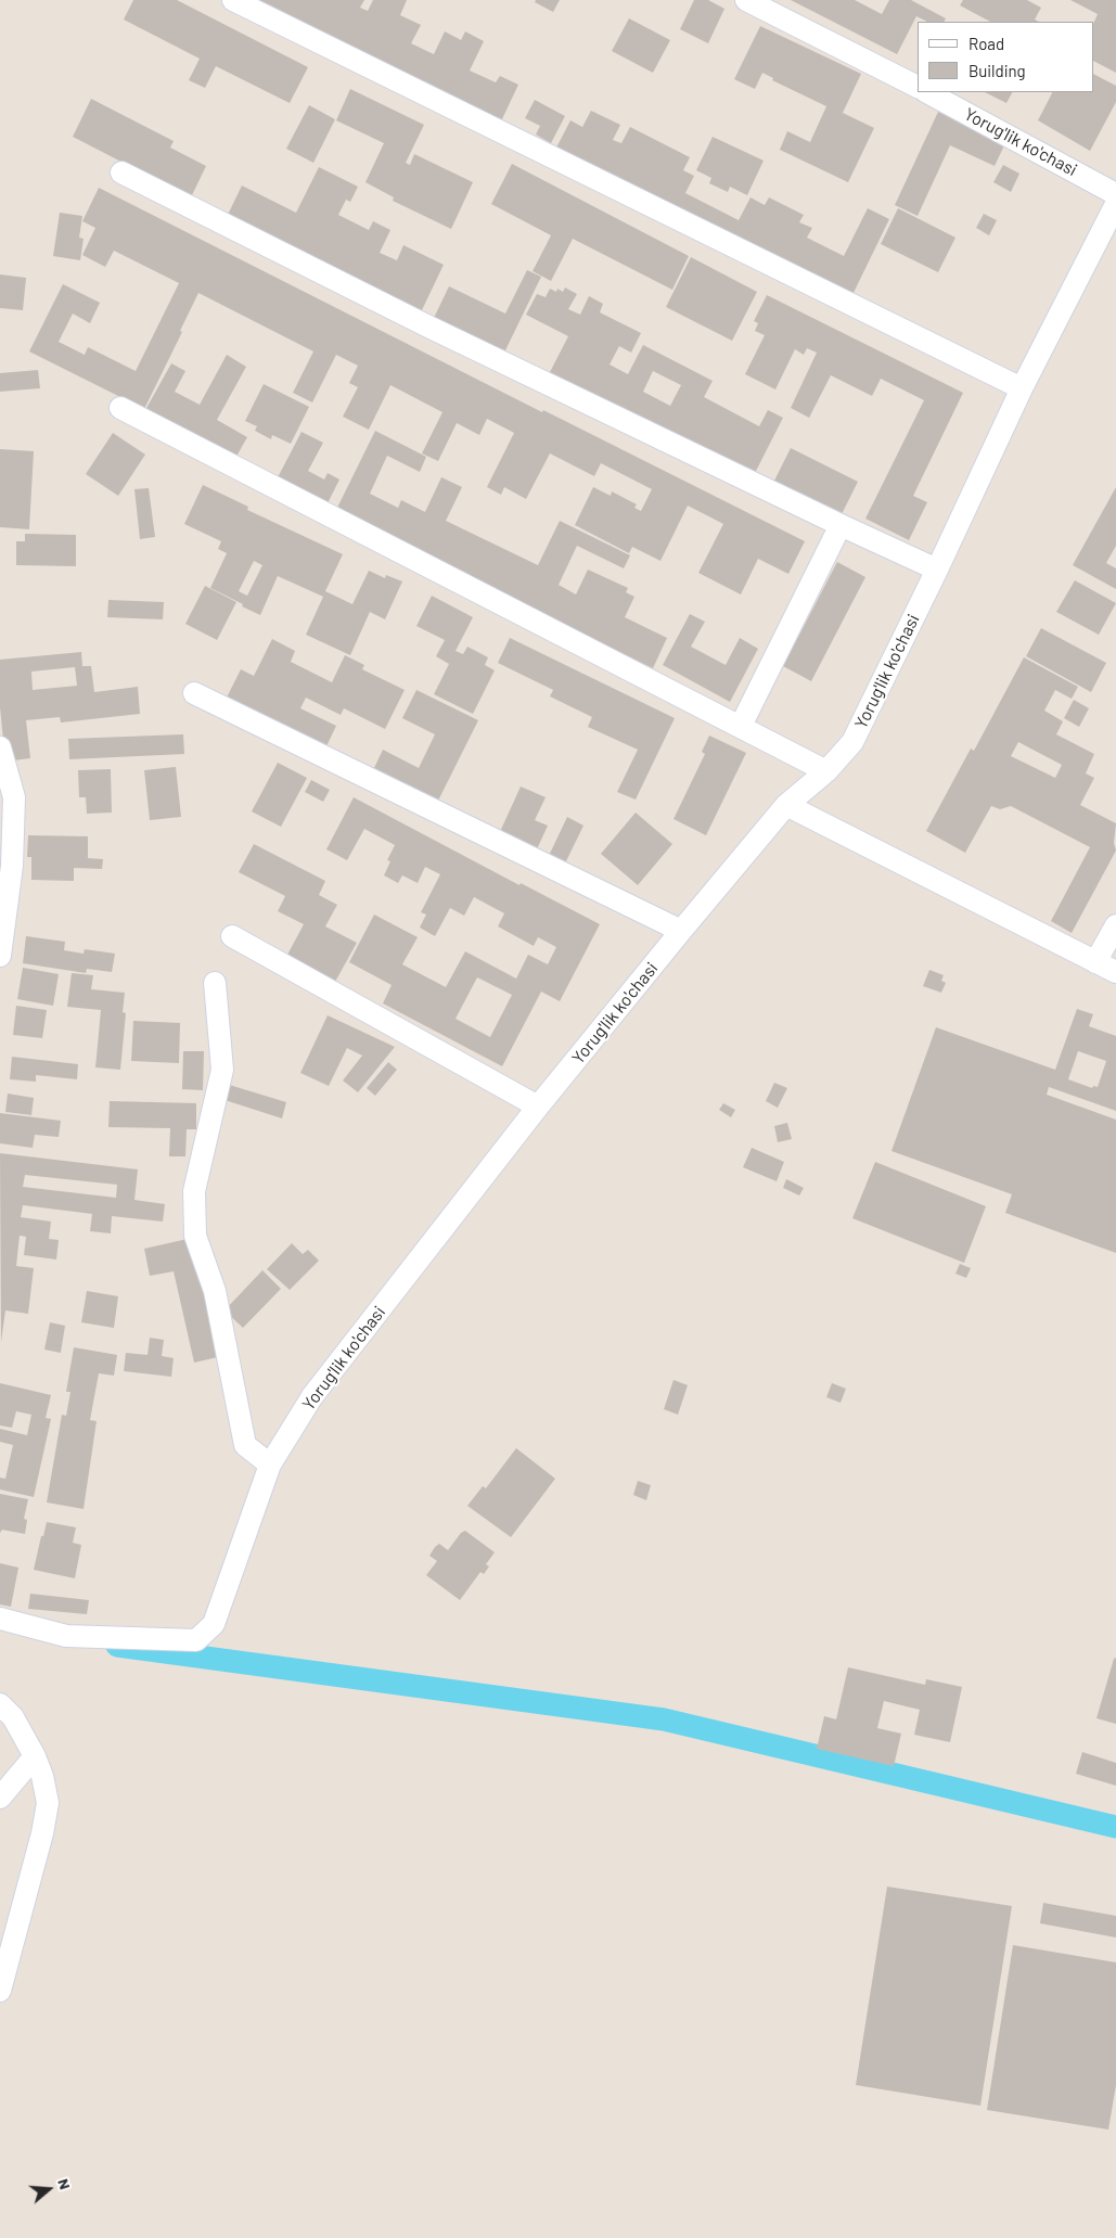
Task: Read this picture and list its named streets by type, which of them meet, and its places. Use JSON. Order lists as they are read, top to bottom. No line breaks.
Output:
{"streets":{"street":["Yorug'lik ko'chasi"]},"legend":["Road","Building"],"north":"right"}
